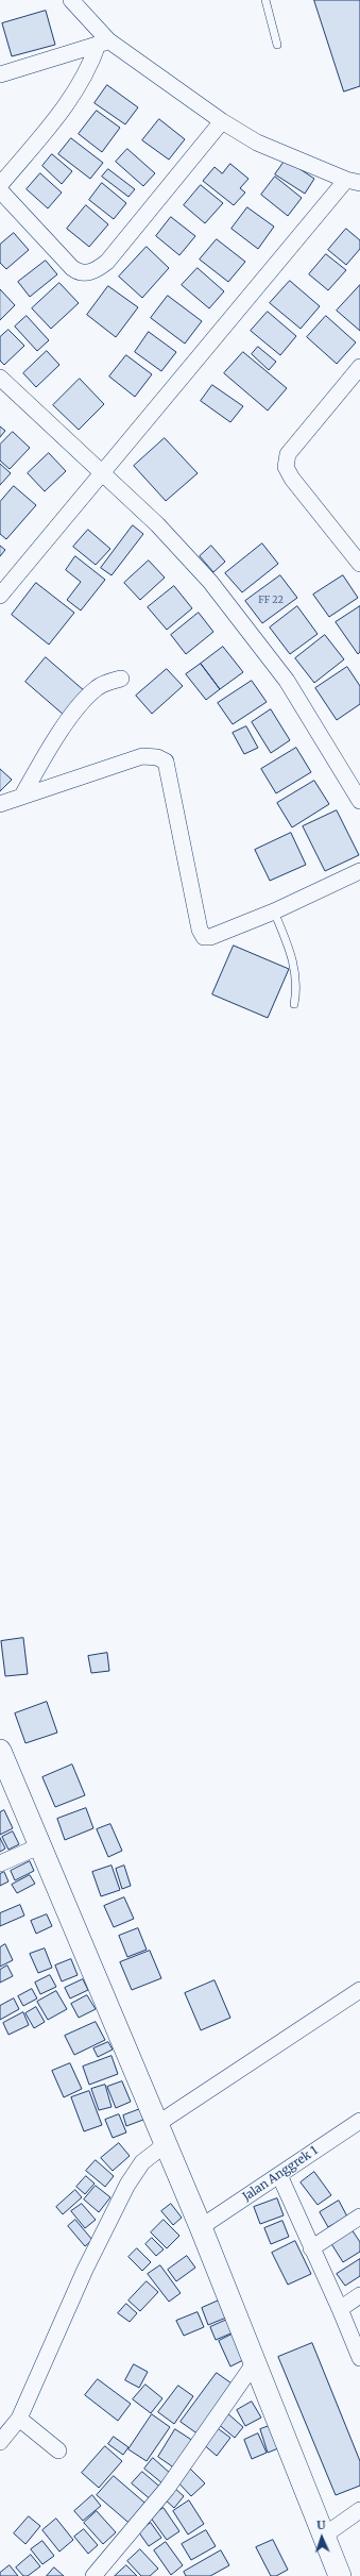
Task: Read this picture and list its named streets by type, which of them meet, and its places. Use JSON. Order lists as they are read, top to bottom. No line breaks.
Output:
{"streets":{"street":["Jalan Anggrek 1"]},"house_numbers":["FF 22"],"north":"top"}
